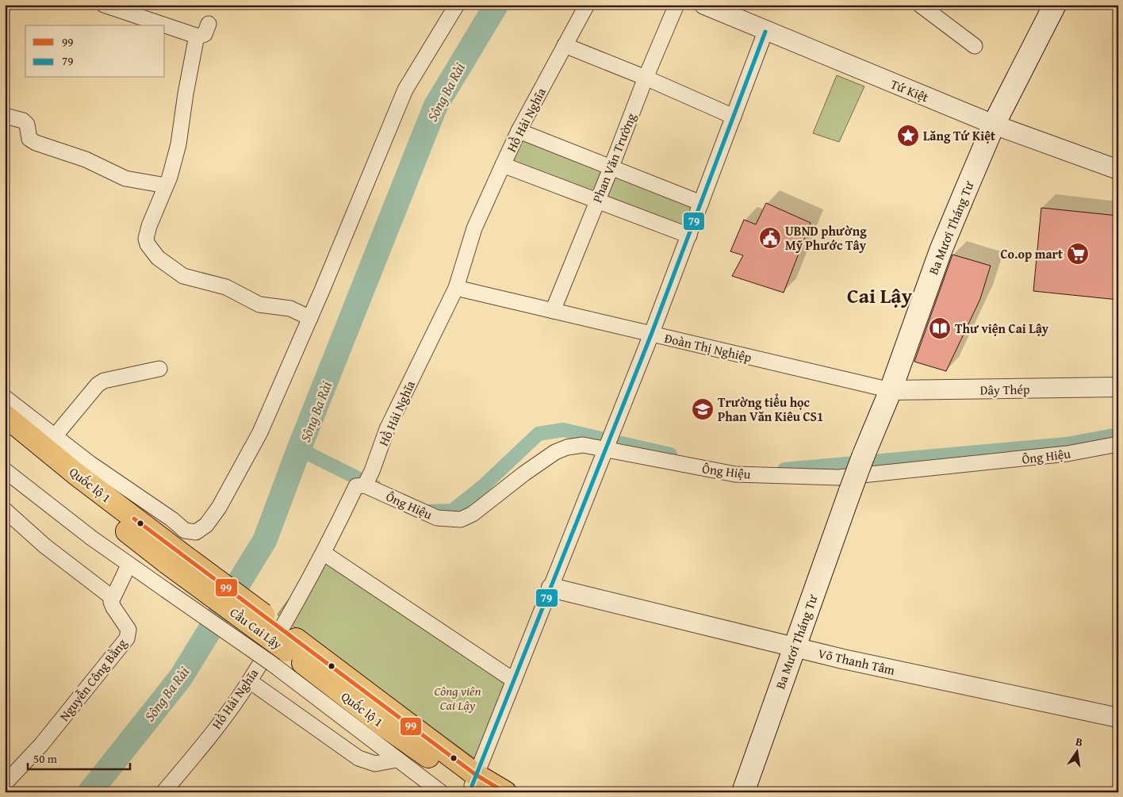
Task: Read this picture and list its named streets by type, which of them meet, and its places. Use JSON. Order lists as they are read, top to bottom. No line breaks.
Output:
{"streets":{"main road":["Ba Mươi Tháng Tư","Quốc lộ 1","Cầu Cai Lậy"],"street":["Tứ Kiệt","Hồ Hải Nghĩa","Phan Văn Trường","Đoàn Thị Nghiệp","Dây Thép","Ông Hiệu","Võ Thanh Tâm","Nguyễn Công Bằng"]},"crossings":[["Tứ Kiệt","Ba Mươi Tháng Tư"],["Hồ Hải Nghĩa","Đoàn Thị Nghiệp"],["Hồ Hải Nghĩa","Ông Hiệu"],["Phan Văn Trường","Đoàn Thị Nghiệp"],["Ba Mươi Tháng Tư","Đoàn Thị Nghiệp"],["Ba Mươi Tháng Tư","Dây Thép"],["Ba Mươi Tháng Tư","Võ Thanh Tâm"],["Đoàn Thị Nghiệp","Dây Thép"],["Quốc lộ 1","Cầu Cai Lậy"]],"districts":["Cai Lậy"],"water":["Sông Ba Rài"],"parks":["Công viên Cai Lậy"],"places":{"place":["Lăng Tứ Kiệt"],"public building":["UBND phường Mỹ Phước Tây"],"supermarket":["Co.op mart"],"library":["Thư viện Cai Lậy"],"school or university":["Trường tiểu học Phan Văn Kiêu CS1"]},"lines":["transit line 79","transit line 99"],"legend":["99","79"],"scale_bar":"50 m","north":"top"}
